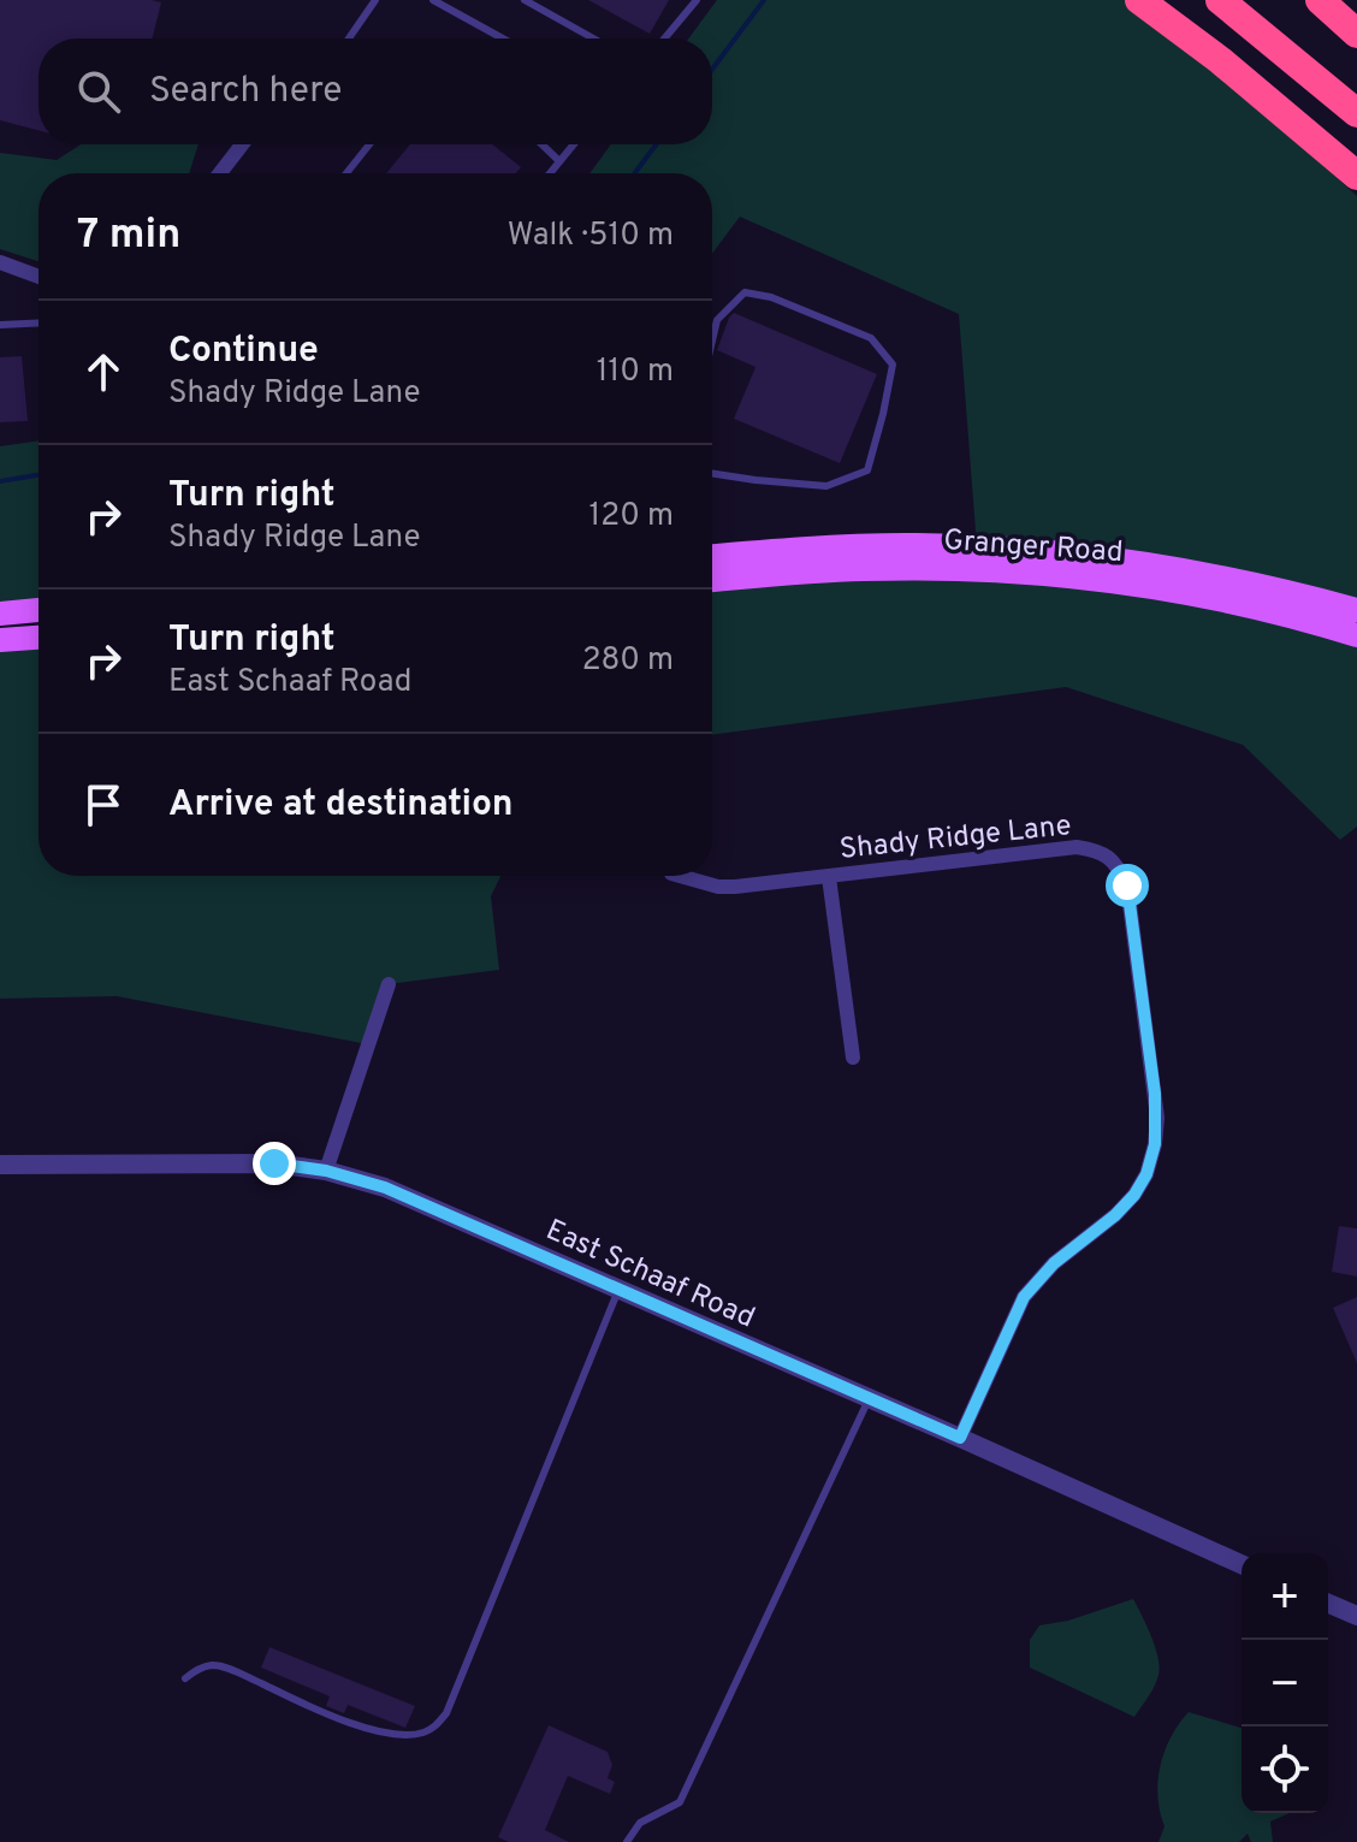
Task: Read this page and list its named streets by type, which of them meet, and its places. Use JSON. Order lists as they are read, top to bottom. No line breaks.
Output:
{"streets":{"main road":["Granger Road"],"street":["Shady Ridge Lane","East Schaaf Road"]},"crossings":[["Shady Ridge Lane","East Schaaf Road"]],"page":{"search":"Search here","heading":["7 min","Walk · 510 m"],"list":[["Continue","Shady Ridge Lane","110 m"],["Turn right","Shady Ridge Lane","120 m"],["Turn right","East Schaaf Road","280 m"],"Arrive at destination"],"map_buttons":["+","−"]}}
